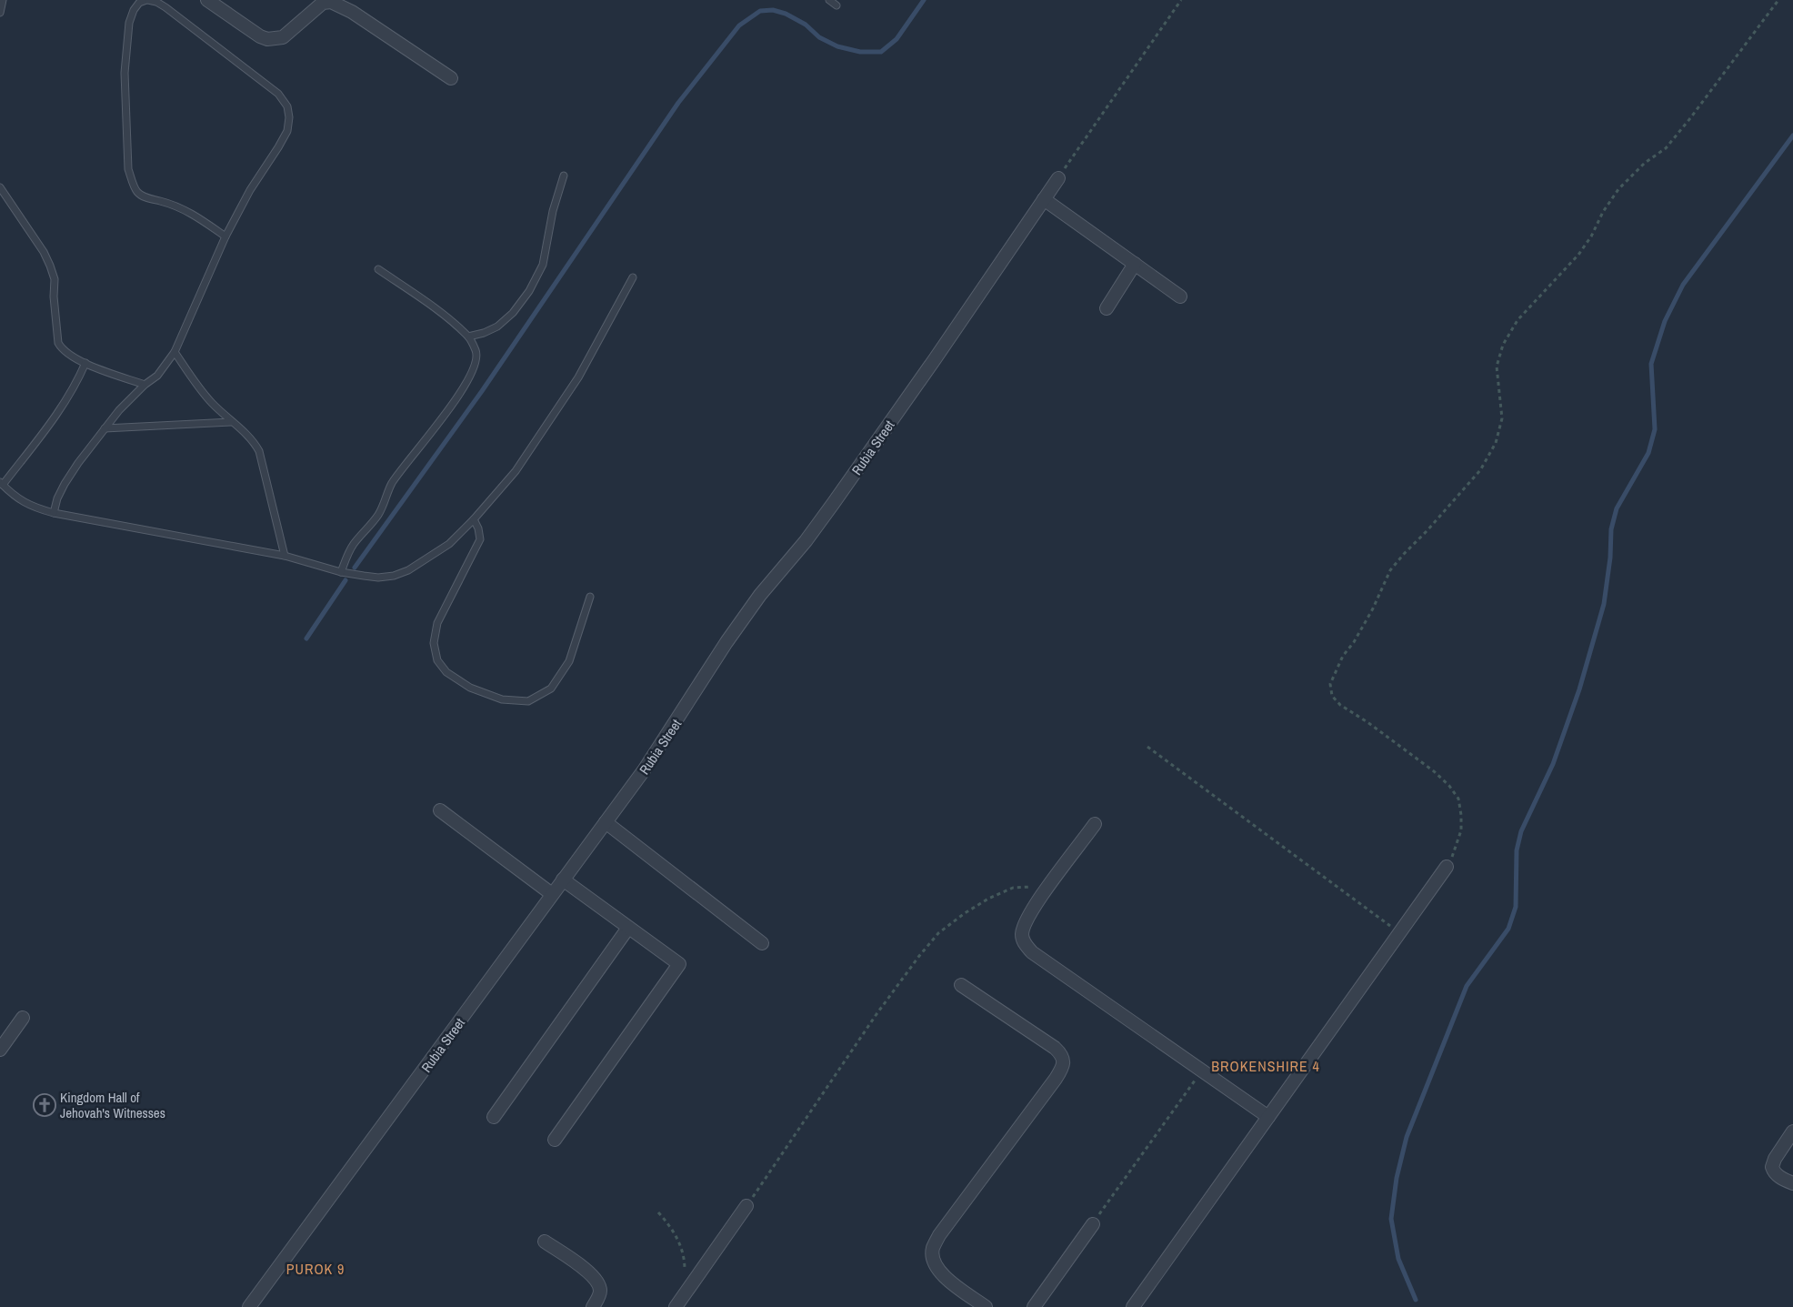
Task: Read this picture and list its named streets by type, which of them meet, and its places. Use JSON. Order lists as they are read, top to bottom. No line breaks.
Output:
{"streets":{"street":["Rubia Street"]},"districts":["BROKENSHIRE 4","PUROK 9"],"places":{"church":["Kingdom Hall of Jehovah's Witnesses"]}}
